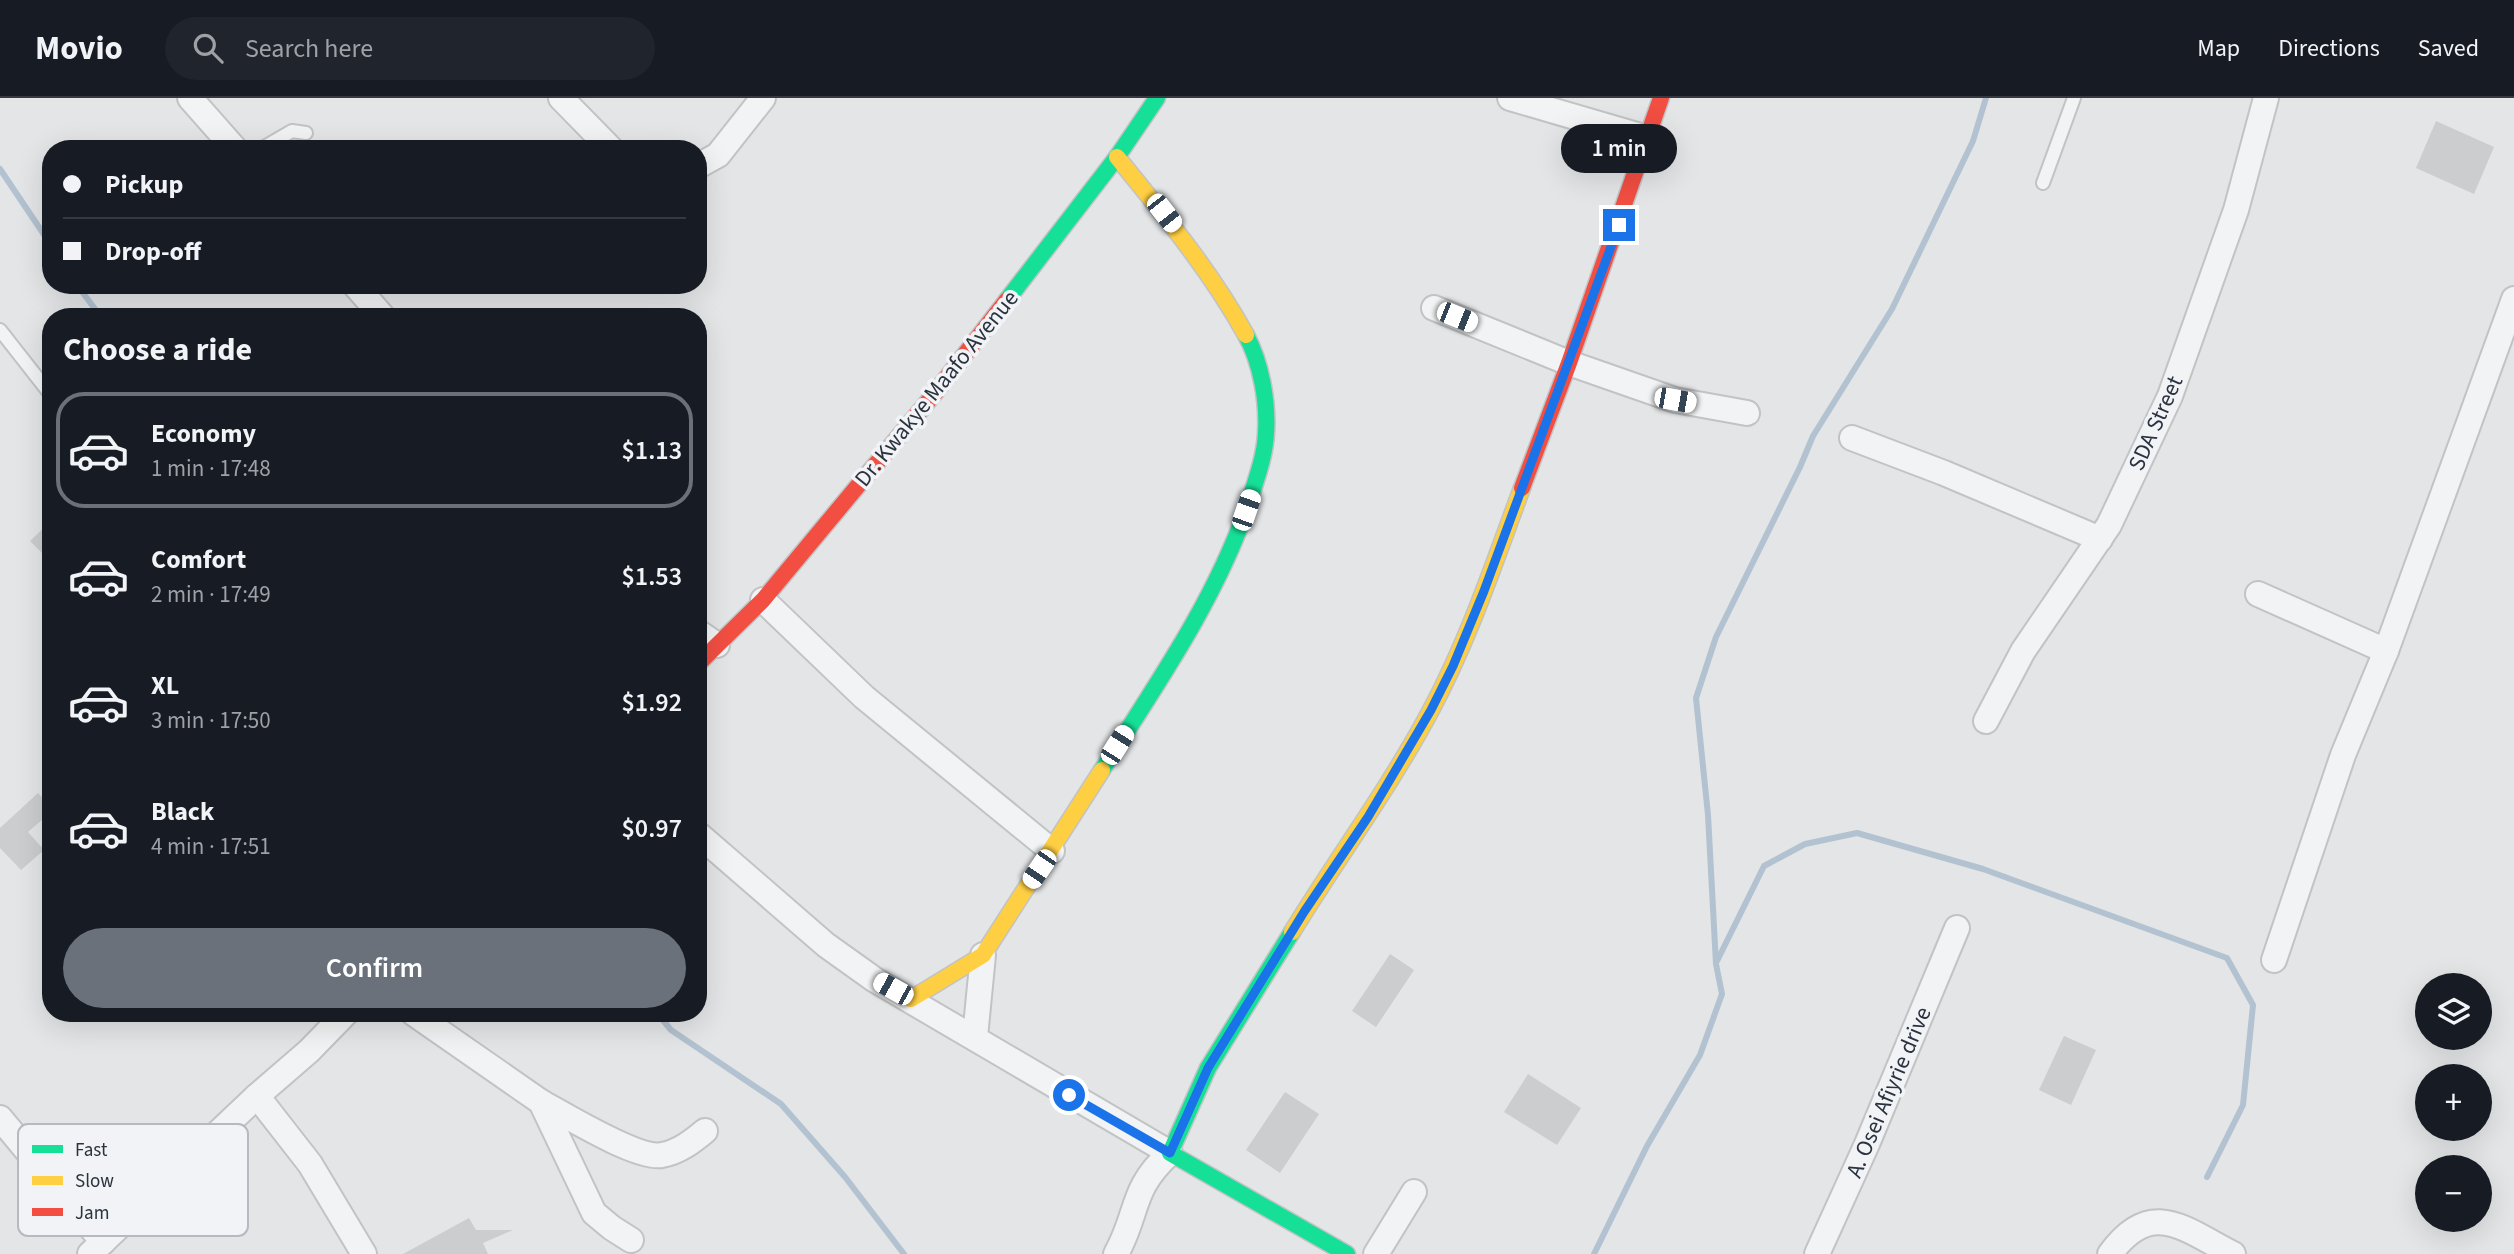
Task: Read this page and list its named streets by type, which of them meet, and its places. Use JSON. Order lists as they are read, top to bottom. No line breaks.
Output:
{"streets":{"street":["Dr. Kwakye Maafo Avenue","SDA Street","A. Osei Afiyrie drive"]},"legend":["Fast","Slow","Jam"],"page":{"header":"Movio","search":"Search here","nav":["Map","Directions","Saved"],"bubble":"1 min","banner":["Pickup","Drop-off"],"heading":"Choose a ride","list":[{"name":"Economy","note":"1 min · 17:48","value":"$1.13"},{"name":"Comfort","note":"2 min · 17:49","value":"$1.53"},{"name":"XL","note":"3 min · 17:50","value":"$1.92"},{"name":"Black","note":"4 min · 17:51","value":"$0.97"}],"buttons":"Confirm","map_buttons":["+","−"]}}
